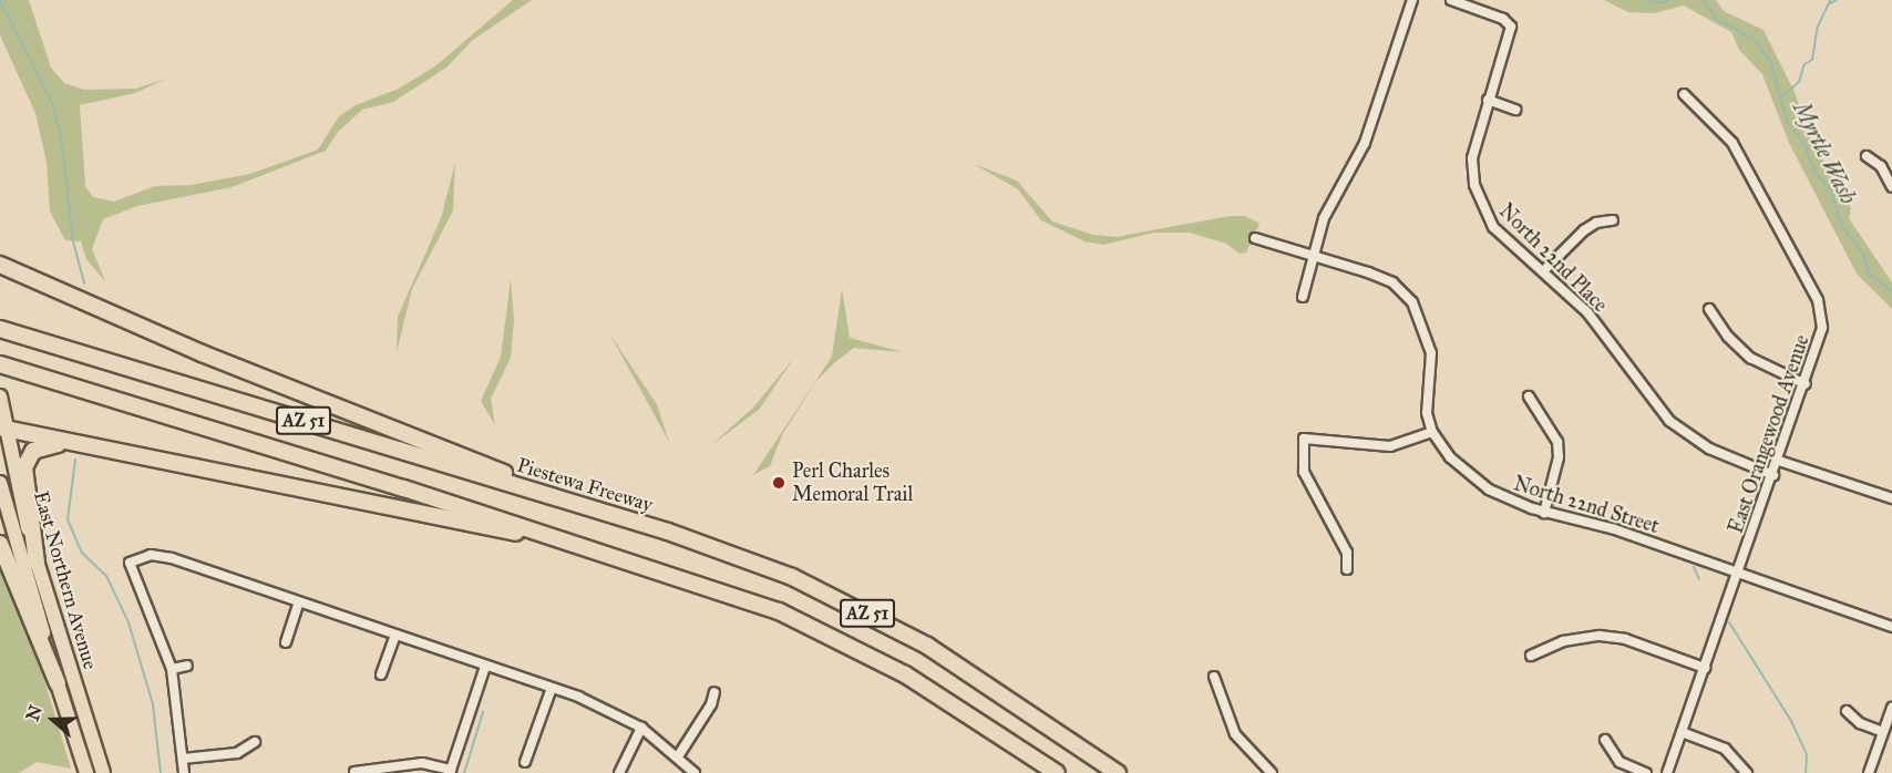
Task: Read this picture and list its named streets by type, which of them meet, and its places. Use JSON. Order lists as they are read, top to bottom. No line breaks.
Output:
{"streets":{"highway":["AZ 51","Piestewa Freeway"],"main road":["East Northern Avenue"],"street":["North 22nd Place","East Orangewood Avenue","North 22nd Street"]},"crossings":[["North 22nd Place","East Orangewood Avenue"],["East Orangewood Avenue","North 22nd Street"]],"water":["Myrtle Wash"],"places":["Perl Charles Memoral Trail"],"north":"left"}
